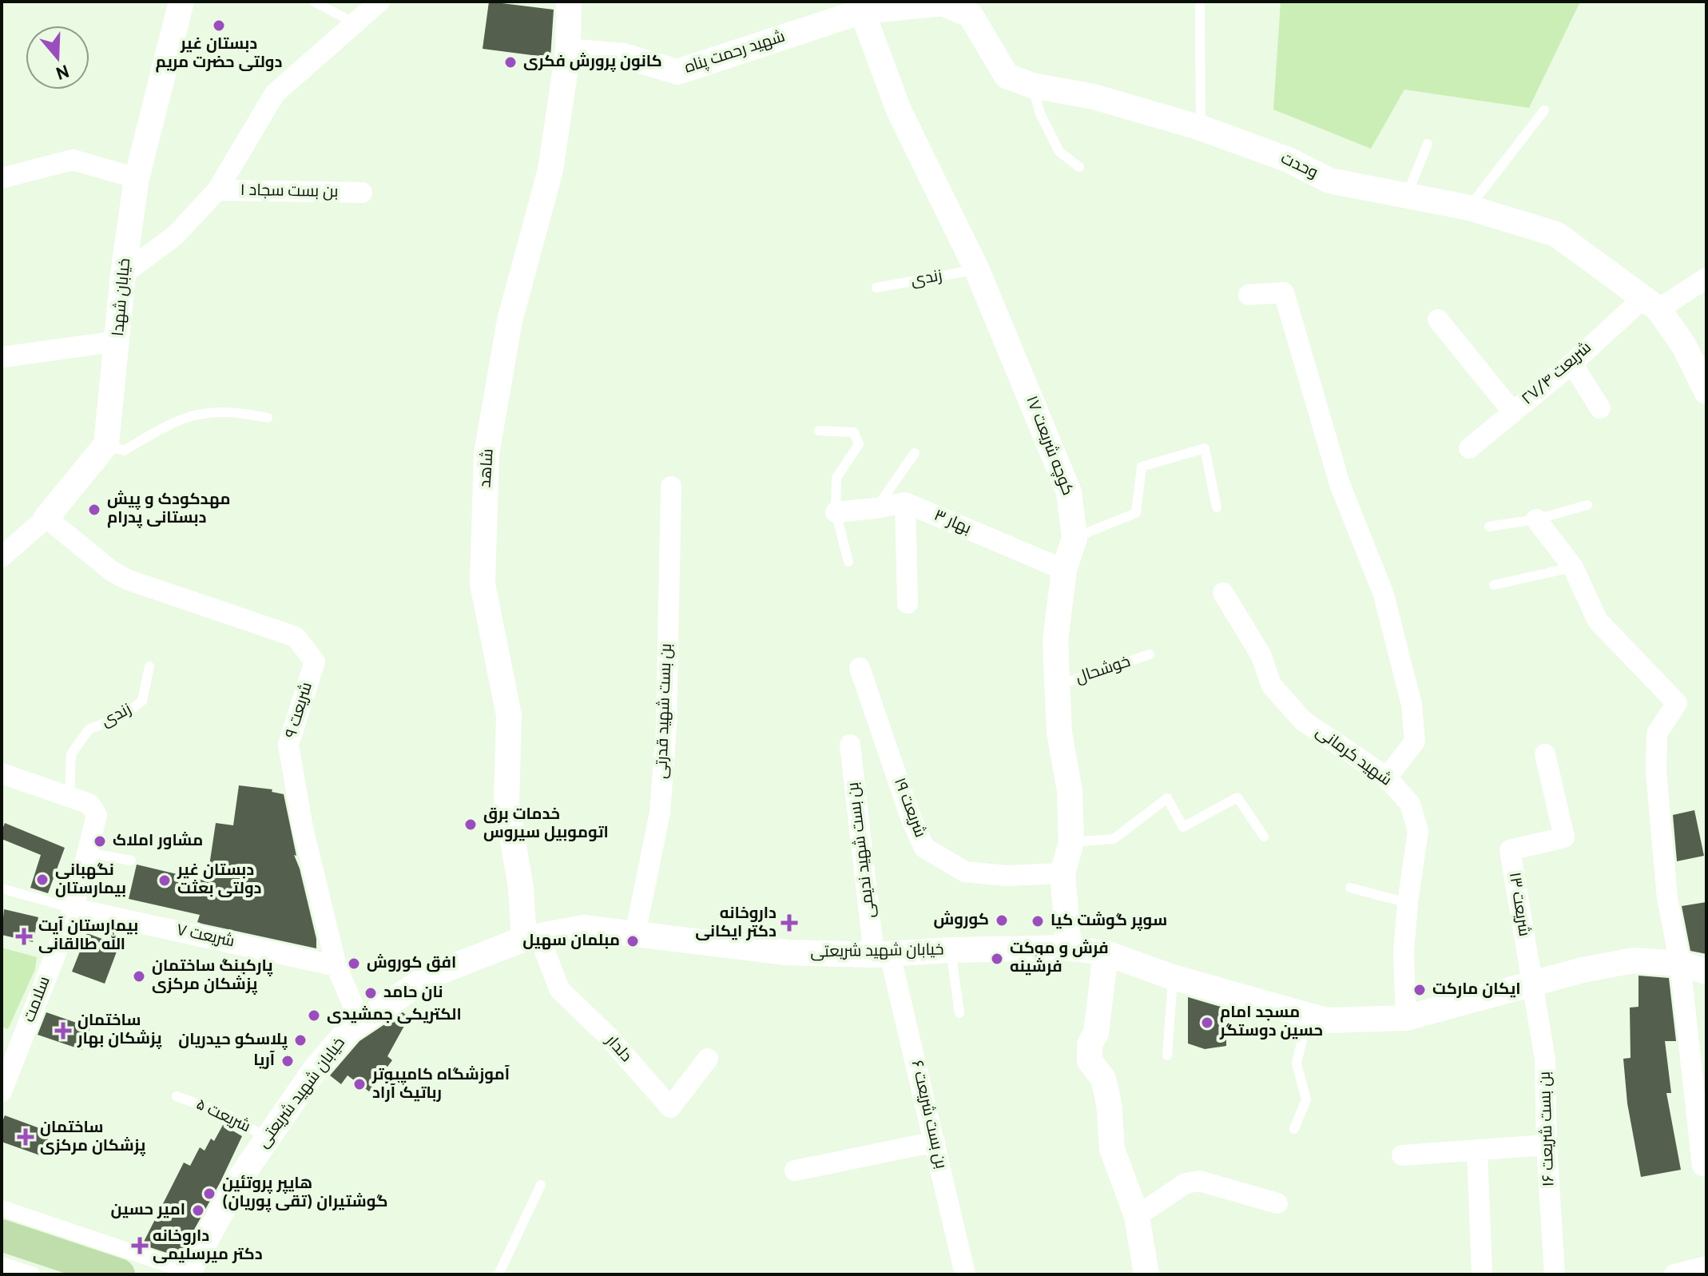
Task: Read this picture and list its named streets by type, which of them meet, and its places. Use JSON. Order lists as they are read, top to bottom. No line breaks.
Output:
{"streets":{"street":["شهید رحمت پناه","وحدت","بن بست سجاد ۱","خیابان شهدا","شریعت ۲۷/۴","کوچه شریعت ۱۷","شاهد","بهار ۳","شریعت ۹","بن بست شهید قدرتی","شهید کرمانی","شریعت ۱۹","بن بست شهید ندیمی","شریعت ۱۳","شریعت ۷","خیابان شهید شریعتی","سلامت","دلدار","بن بست شریعت ۶","بن بست شریعت ۱۶"],"lane":["زندی","خوشحال","شریعت ۵"]},"crossings":[["شهید رحمت پناه","وحدت"],["شهید رحمت پناه","کوچه شریعت ۱۷"],["شهید رحمت پناه","شاهد"],["وحدت","شریعت ۲۷/۴"],["وحدت","کوچه شریعت ۱۷"],["زندی","کوچه شریعت ۱۷"],["زندی","سلامت"],["کوچه شریعت ۱۷","بهار ۳"],["کوچه شریعت ۱۷","خوشحال"],["کوچه شریعت ۱۷","شریعت ۱۹"],["کوچه شریعت ۱۷","خیابان شهید شریعتی"],["شاهد","خیابان شهید شریعتی"],["شاهد","دلدار"],["شریعت ۹","شریعت ۷"],["شریعت ۹","خیابان شهید شریعتی"],["بن بست شهید قدرتی","خیابان شهید شریعتی"],["شهید کرمانی","خیابان شهید شریعتی"],["بن بست شهید ندیمی","خیابان شهید شریعتی"],["بن بست شهید ندیمی","بن بست شریعت ۶"],["شریعت ۱۳","خیابان شهید شریعتی"],["شریعت ۱۳","بن بست شریعت ۱۶"],["شریعت ۷","سلامت"],["خیابان شهید شریعتی","دلدار"],["خیابان شهید شریعتی","بن بست شریعت ۶"],["خیابان شهید شریعتی","شریعت ۵"],["خیابان شهید شریعتی","بن بست شریعت ۱۶"]],"places":{"other":["دبستان غیر دولتی حضرت مریم","کانون پرورش فکری","مهدکودک و پیش دبستانی پدرام","خدمات برق اتوموبیل سیروس","مشاور املاک","نگهبانی بیمارستان","دبستان غیر دولتی بعثت","کوروش","سوپر گوشت کیا","مبلمان سهیل","فرش و موکت فرشینه","افق کوروش","پارکینگ ساختمان پزشکان مرکزی","ایکان مارکت","نان حامد","الکتریکی جمشیدی","مسجد امام حسین دوستگر","پلاسکو حیدریان","آریا","آموزشگاه کامپیوتر رباتیک آراد","هایپر پروتئین گوشتیران (تقی پوریان)","امیر حسین"],"health":["داروخانه دکتر ایکانی","بیمارستان آیت الله طالقانی","ساختمان پزشکان بهار","ساختمان پزشکان مرکزی","داروخانه دکتر میرسلیمی"]},"north":"bottom"}
